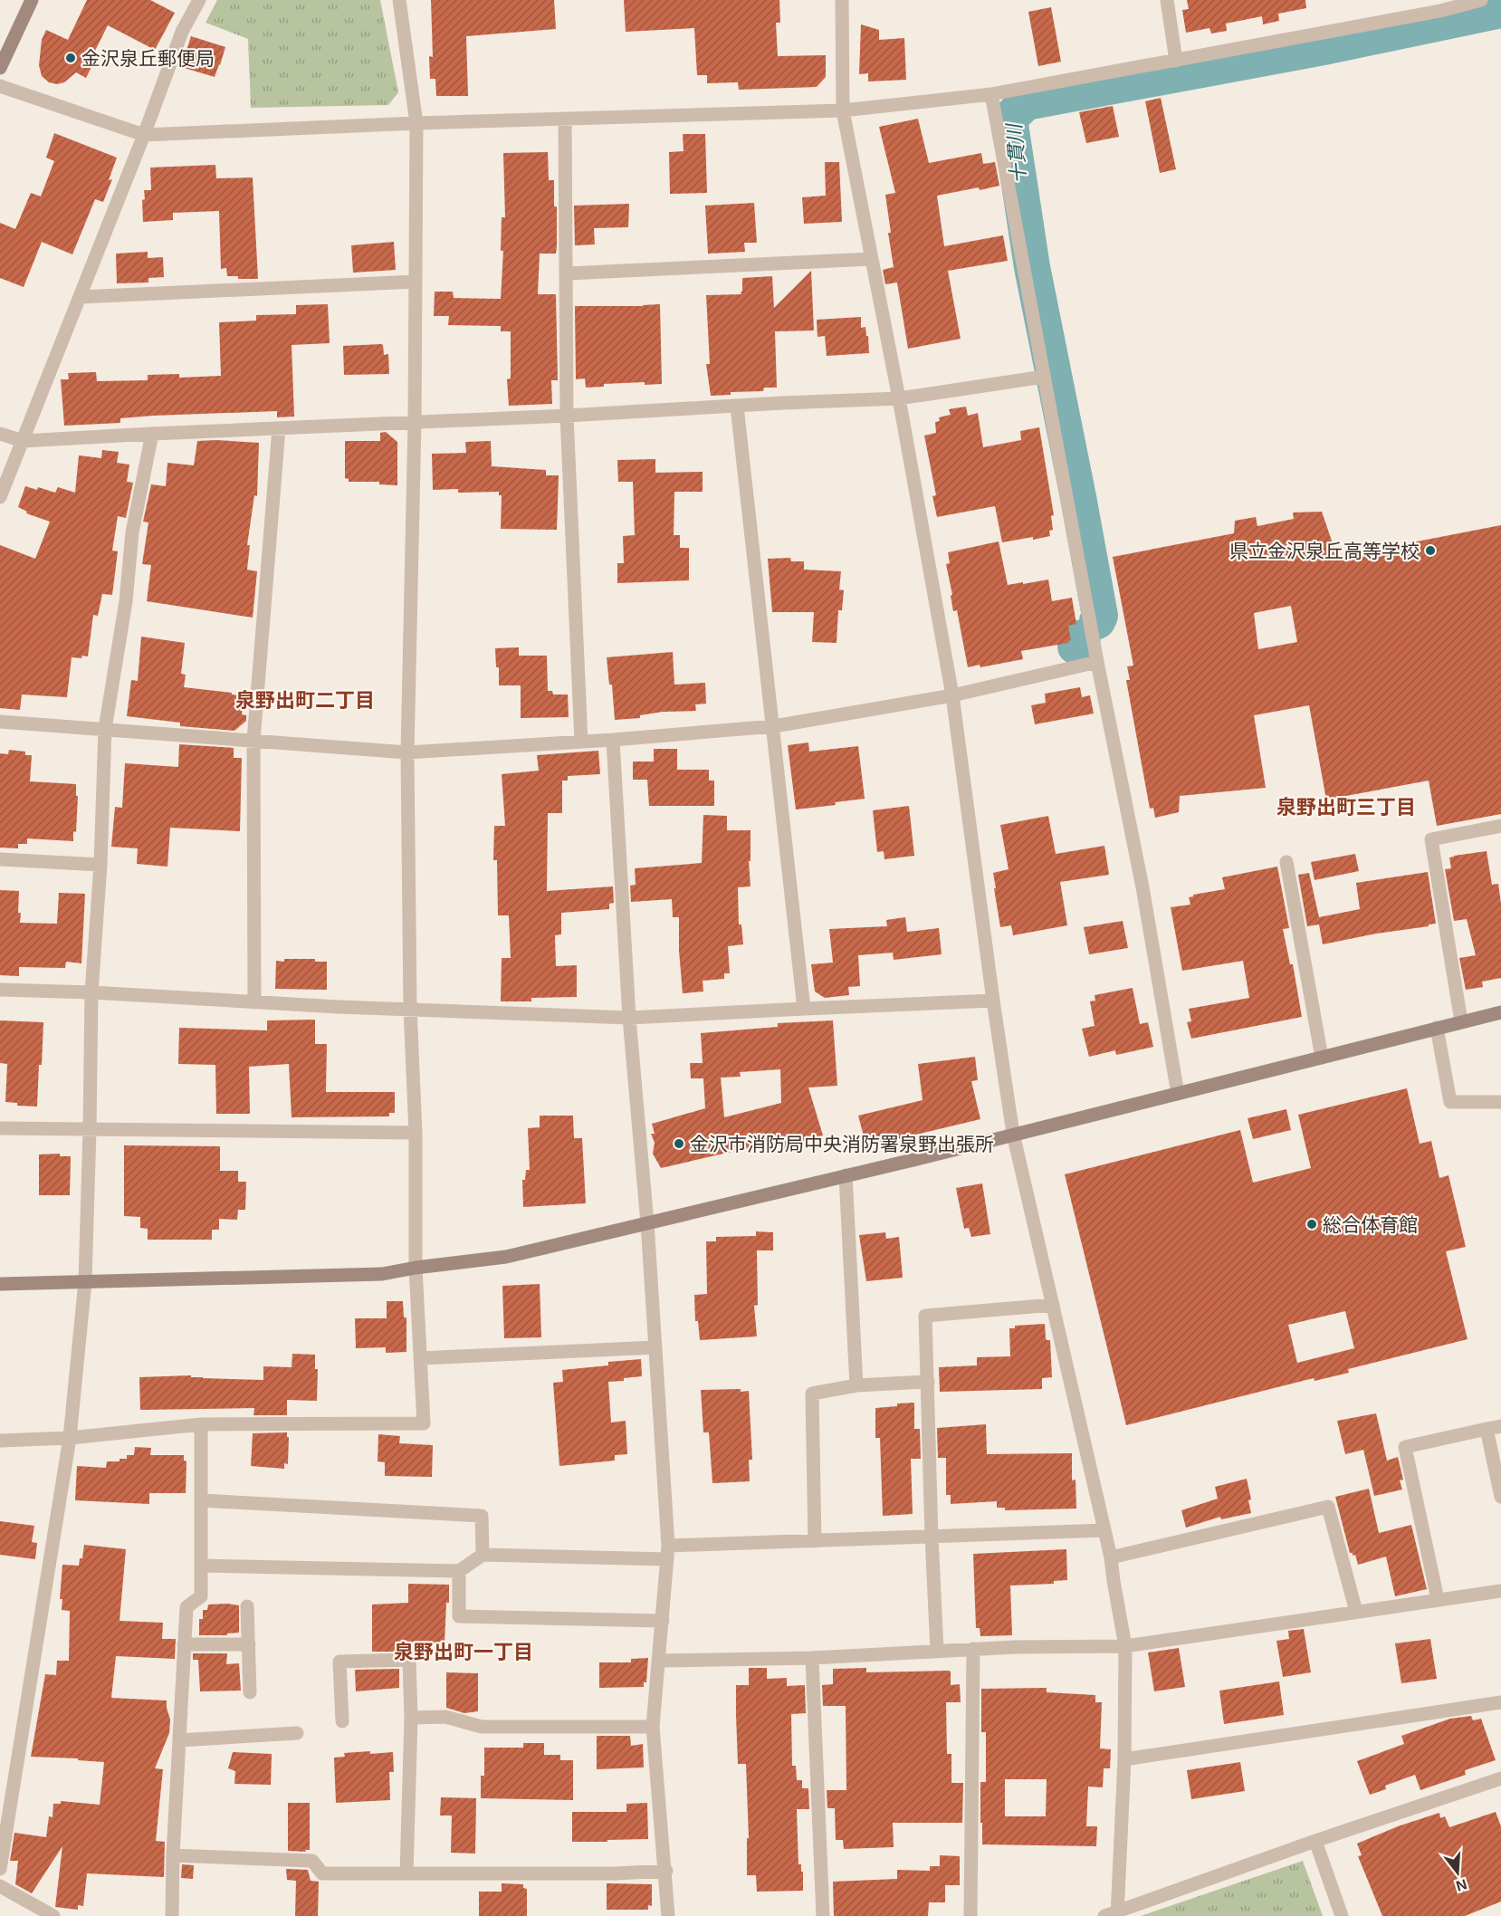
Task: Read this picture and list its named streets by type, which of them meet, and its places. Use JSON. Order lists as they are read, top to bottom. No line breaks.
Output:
{"districts":["泉野出町二丁目","泉野出町三丁目","泉野出町一丁目"],"water":["十貫川"],"places":["金沢泉丘郵便局","県立金沢泉丘高等学校","金沢市消防局中央消防署泉野出張所","総合体育館"],"north":"bottom"}
